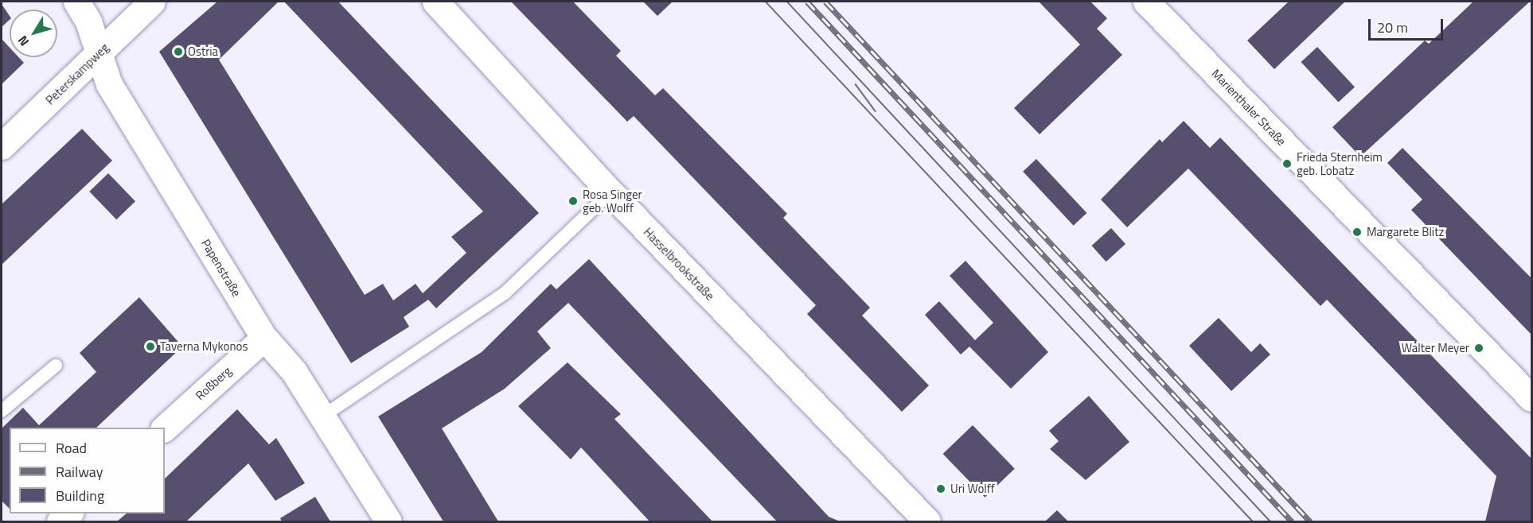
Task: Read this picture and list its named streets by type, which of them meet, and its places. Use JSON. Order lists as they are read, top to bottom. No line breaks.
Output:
{"streets":{"street":["Peterskampweg","Marienthaler Straße","Hasselbrookstraße","Papenstraße","Roßberg"]},"crossings":[["Peterskampweg","Papenstraße"],["Papenstraße","Roßberg"]],"places":["Ostria","Frieda Sternheim geb. Lobatz","Rosa Singer geb. Wolff","Margarete Blitz","Taverna Mykonos","Walter Meyer","Uri Wolff"],"legend":["Road","Railway","Building"],"scale_bar":"20 m","north":"bottom left"}
